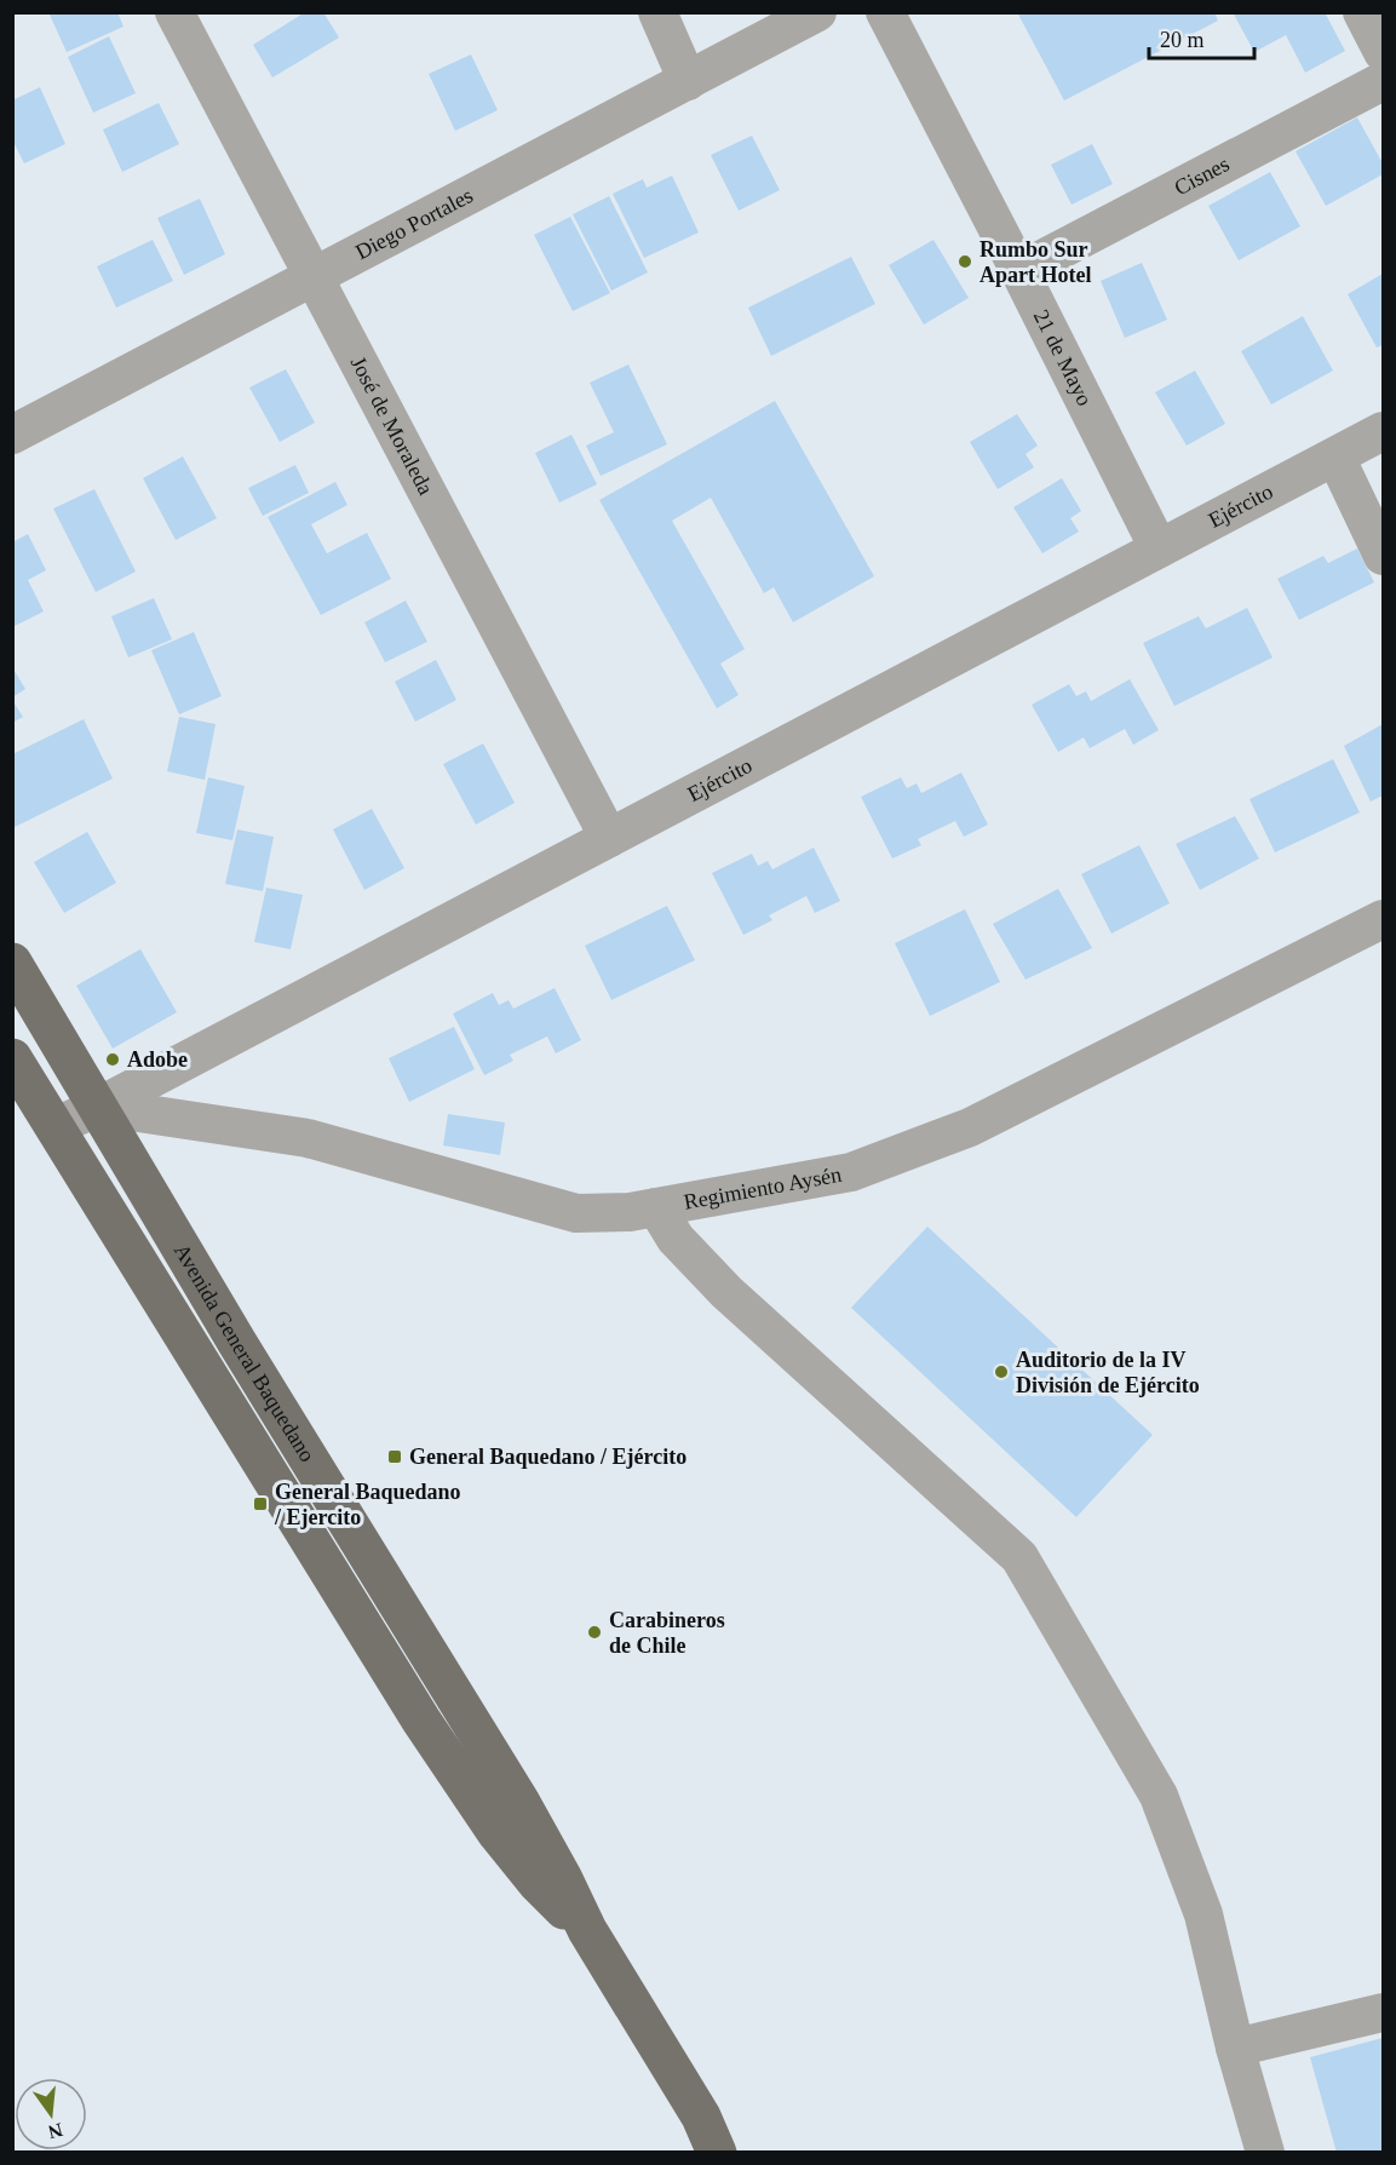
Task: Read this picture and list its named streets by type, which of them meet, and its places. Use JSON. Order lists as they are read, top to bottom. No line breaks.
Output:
{"streets":{"main road":["Avenida General Baquedano"],"street":["Cisnes","Diego Portales","21 de Mayo","José de Moraleda","Ejército","Regimiento Aysén"]},"crossings":[["Cisnes","21 de Mayo"],["Diego Portales","José de Moraleda"],["21 de Mayo","Ejército"],["José de Moraleda","Ejército"],["Ejército","Regimiento Aysén"],["Ejército","Avenida General Baquedano"],["Regimiento Aysén","Avenida General Baquedano"]],"places":{"other":["Rumbo Sur Apart Hotel","Adobe","Auditorio de la IV División de Ejército","Carabineros de Chile"],"transit":["General Baquedano / Ejército","General Baquedano / Ejercito"]},"scale_bar":"20 m","north":"bottom"}
